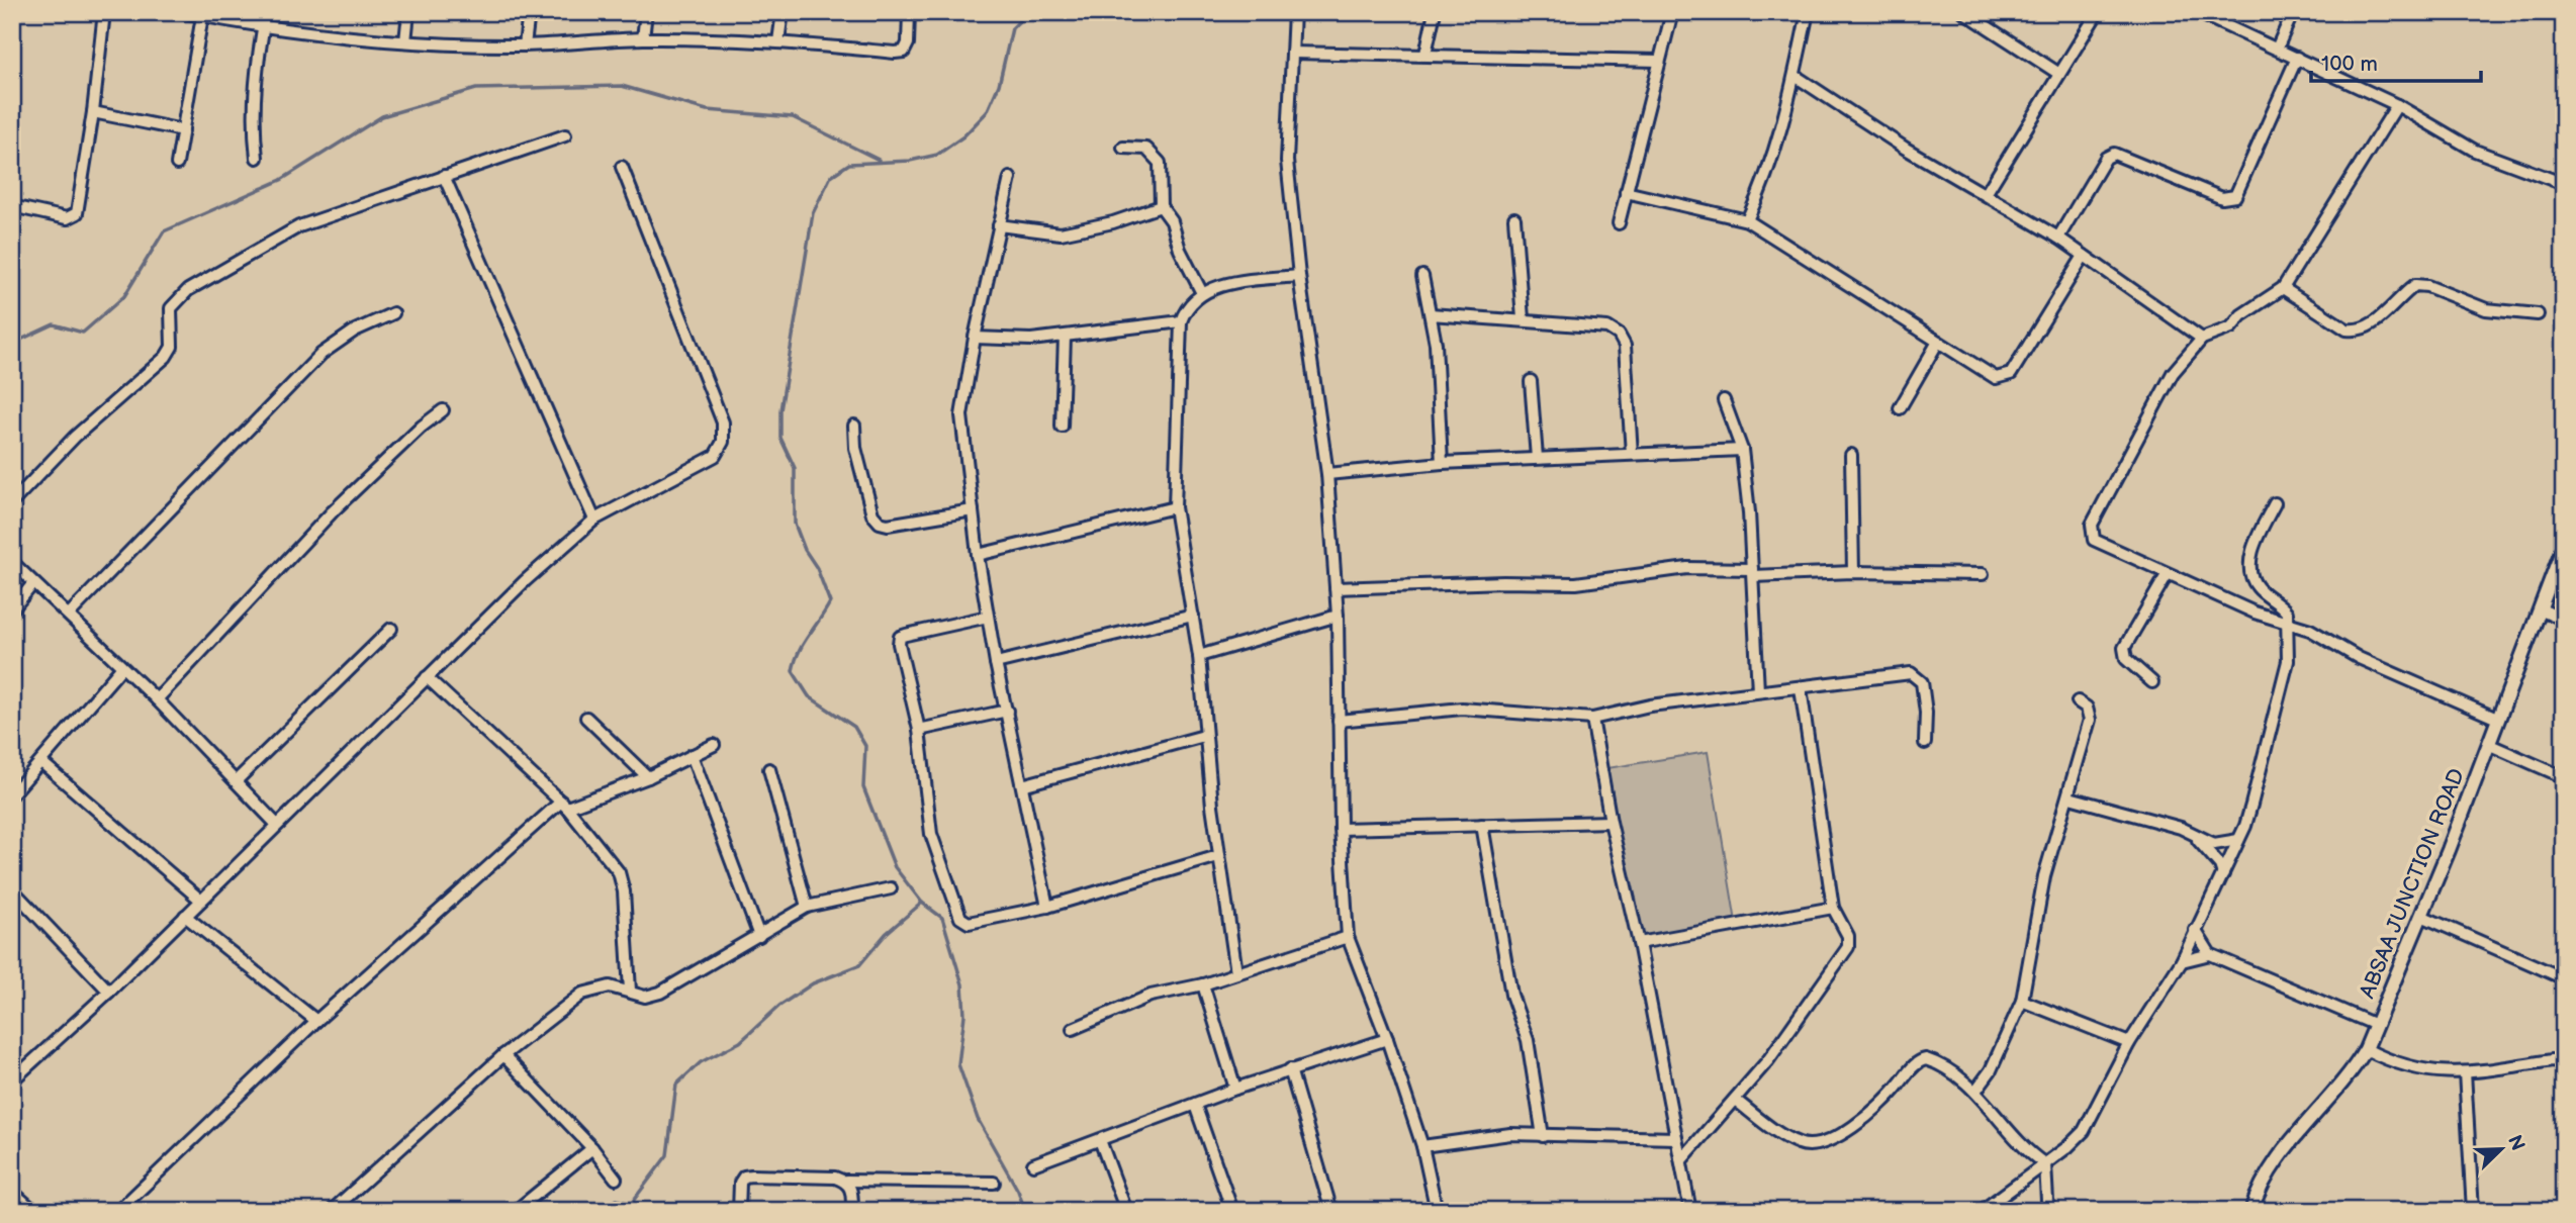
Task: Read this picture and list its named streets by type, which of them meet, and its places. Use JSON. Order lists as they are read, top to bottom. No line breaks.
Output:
{"streets":{"street":["ABSAA JUNCTION ROAD"]},"scale_bar":"100 m","north":"top right"}
